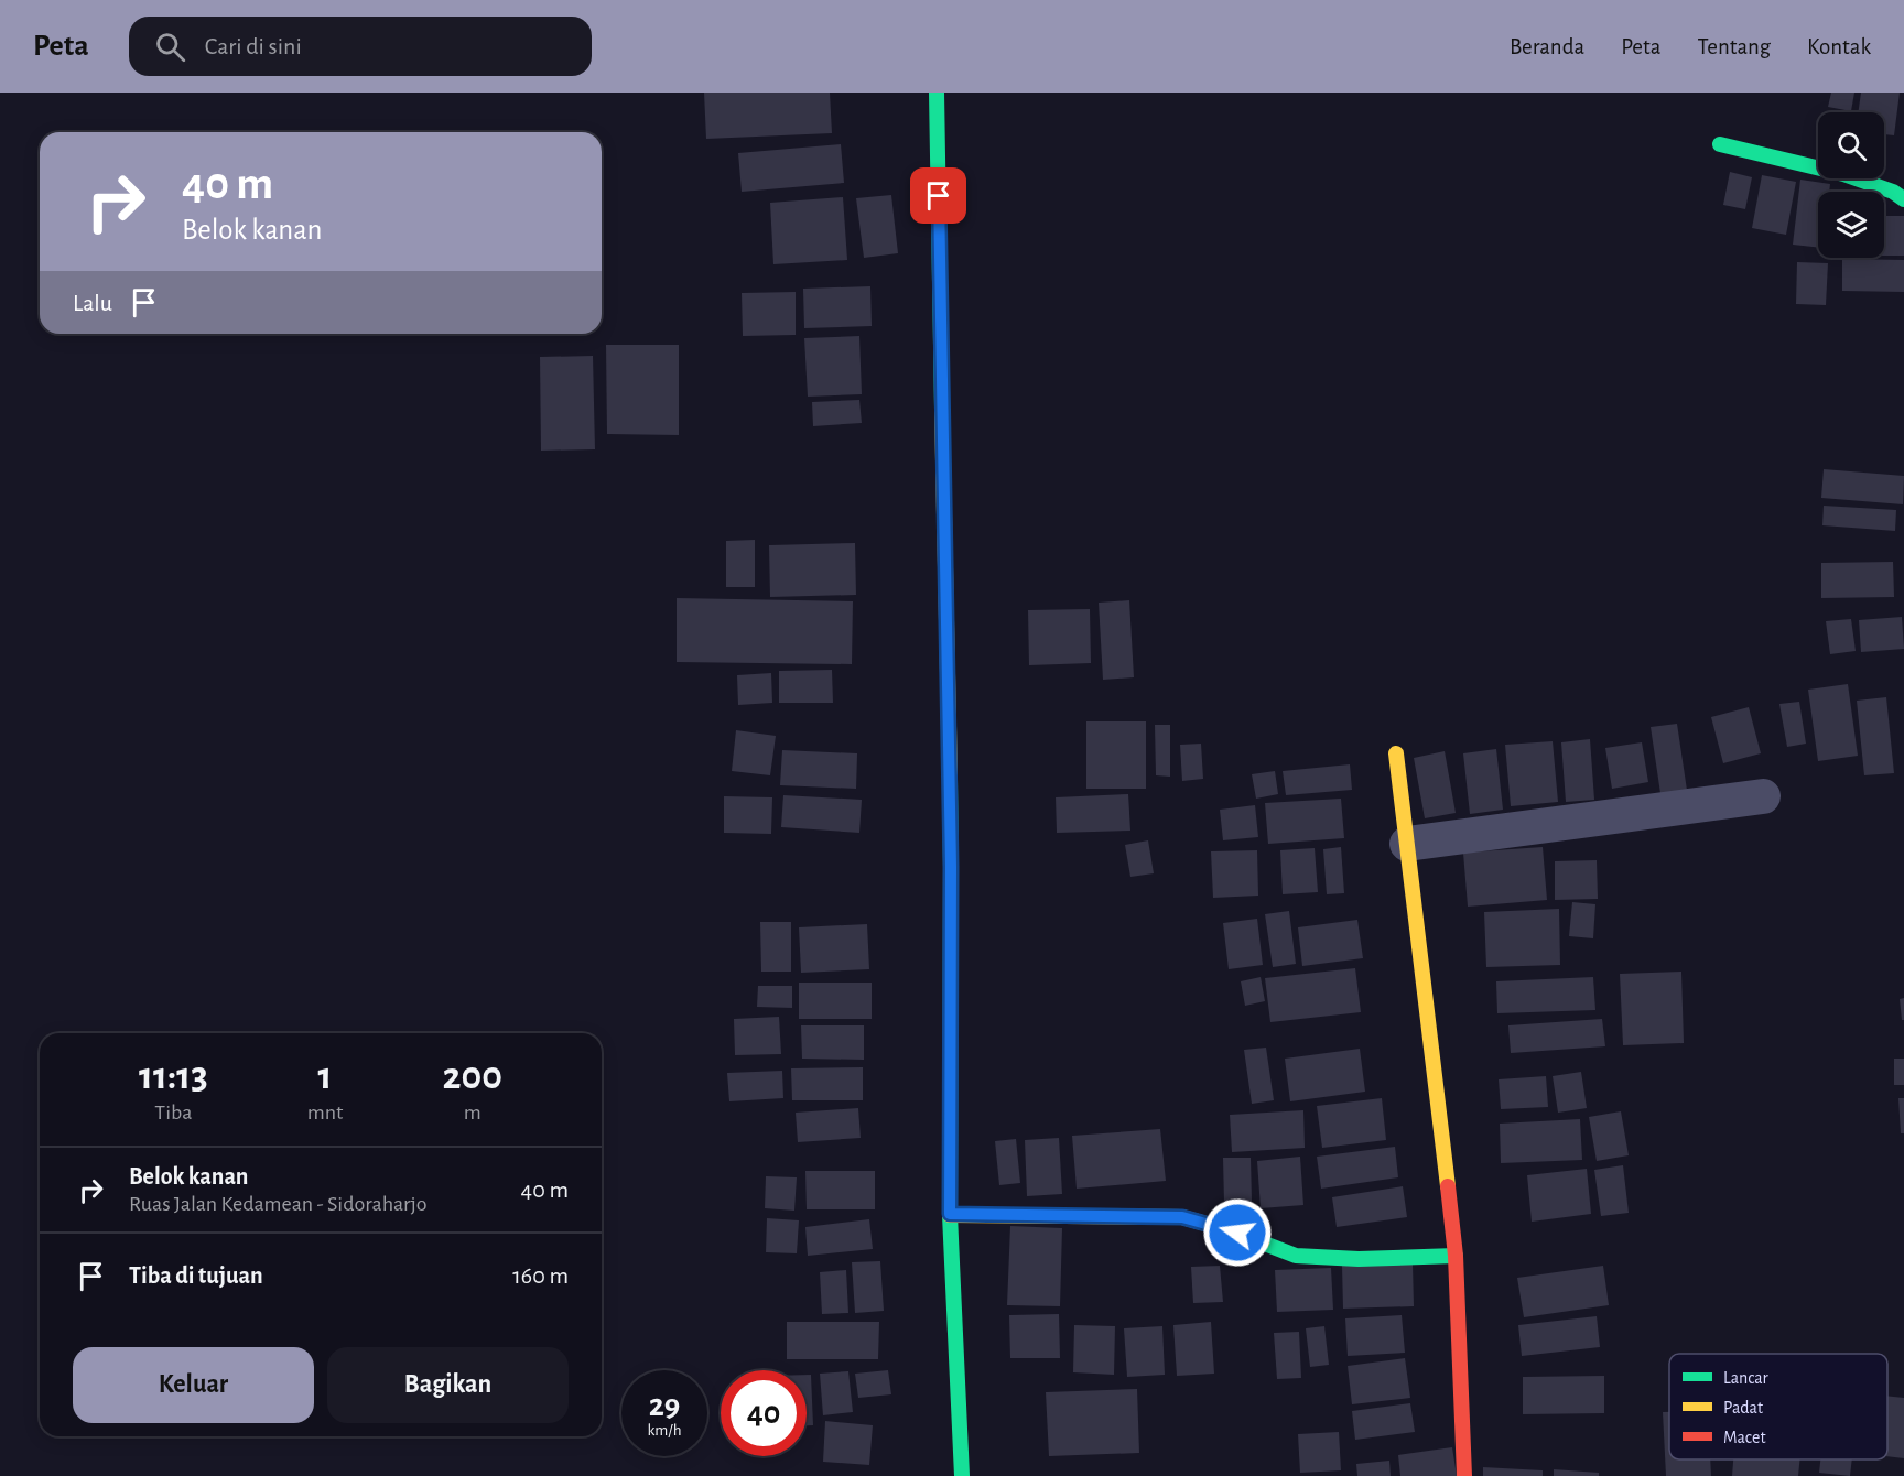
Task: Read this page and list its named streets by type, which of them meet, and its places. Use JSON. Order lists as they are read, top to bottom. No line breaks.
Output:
{"legend":["Lancar","Padat","Macet"],"page":{"header":"Peta","search":"Cari di sini","nav":["Beranda","Peta","Tentang","Kontak"],"turn":["40 m","Belok kanan"],"then":"Lalu","eta":["11:13","Tiba","1","mnt","200","m"],"list":[{"name":"Belok kanan","note":"Ruas Jalan Kedamean - Sidoraharjo","value":"40 m"},{"name":"Tiba di tujuan","value":"160 m"}],"buttons":["Keluar","Bagikan"],"speed":"29 km/h","limit":"40"}}
